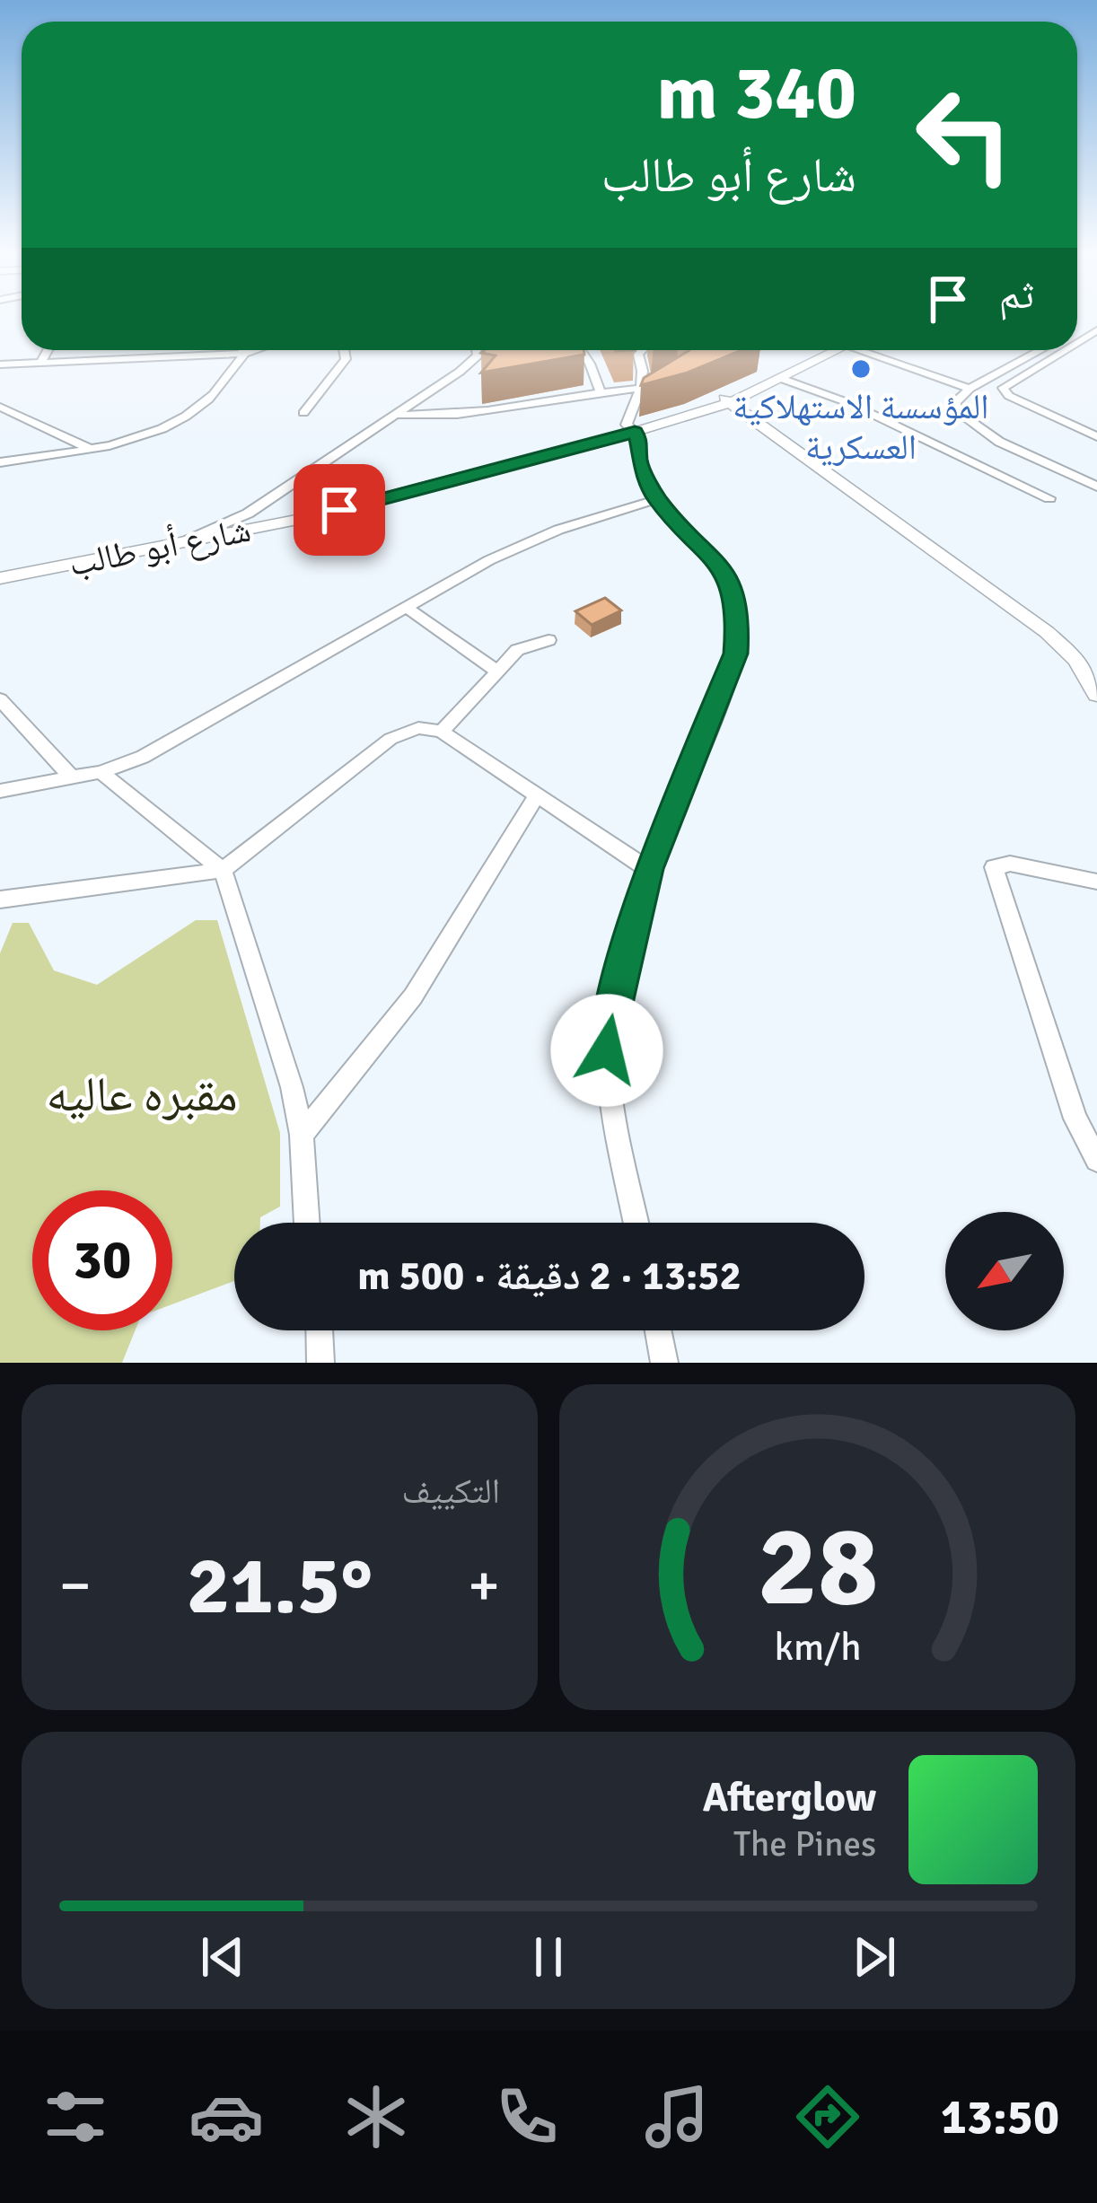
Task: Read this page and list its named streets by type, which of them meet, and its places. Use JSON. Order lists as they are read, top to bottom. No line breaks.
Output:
{"streets":{"street":["شارع أبو طالب"]},"parks":["مقبره عاليه"],"places":["المؤسسة الاستهلاكية العسكرية"],"north":"bottom left","page":{"turn":["340 m","شارع أبو طالب"],"then":"ثم","limit":"30","trip":"13:52 · 2 دقيقة · 500 m","tile":"التكييف","heat":["−","21.5°","+"],"song":["Afterglow","The Pines"],"tabs":"13:50","gauge":["28","km/h"]}}
